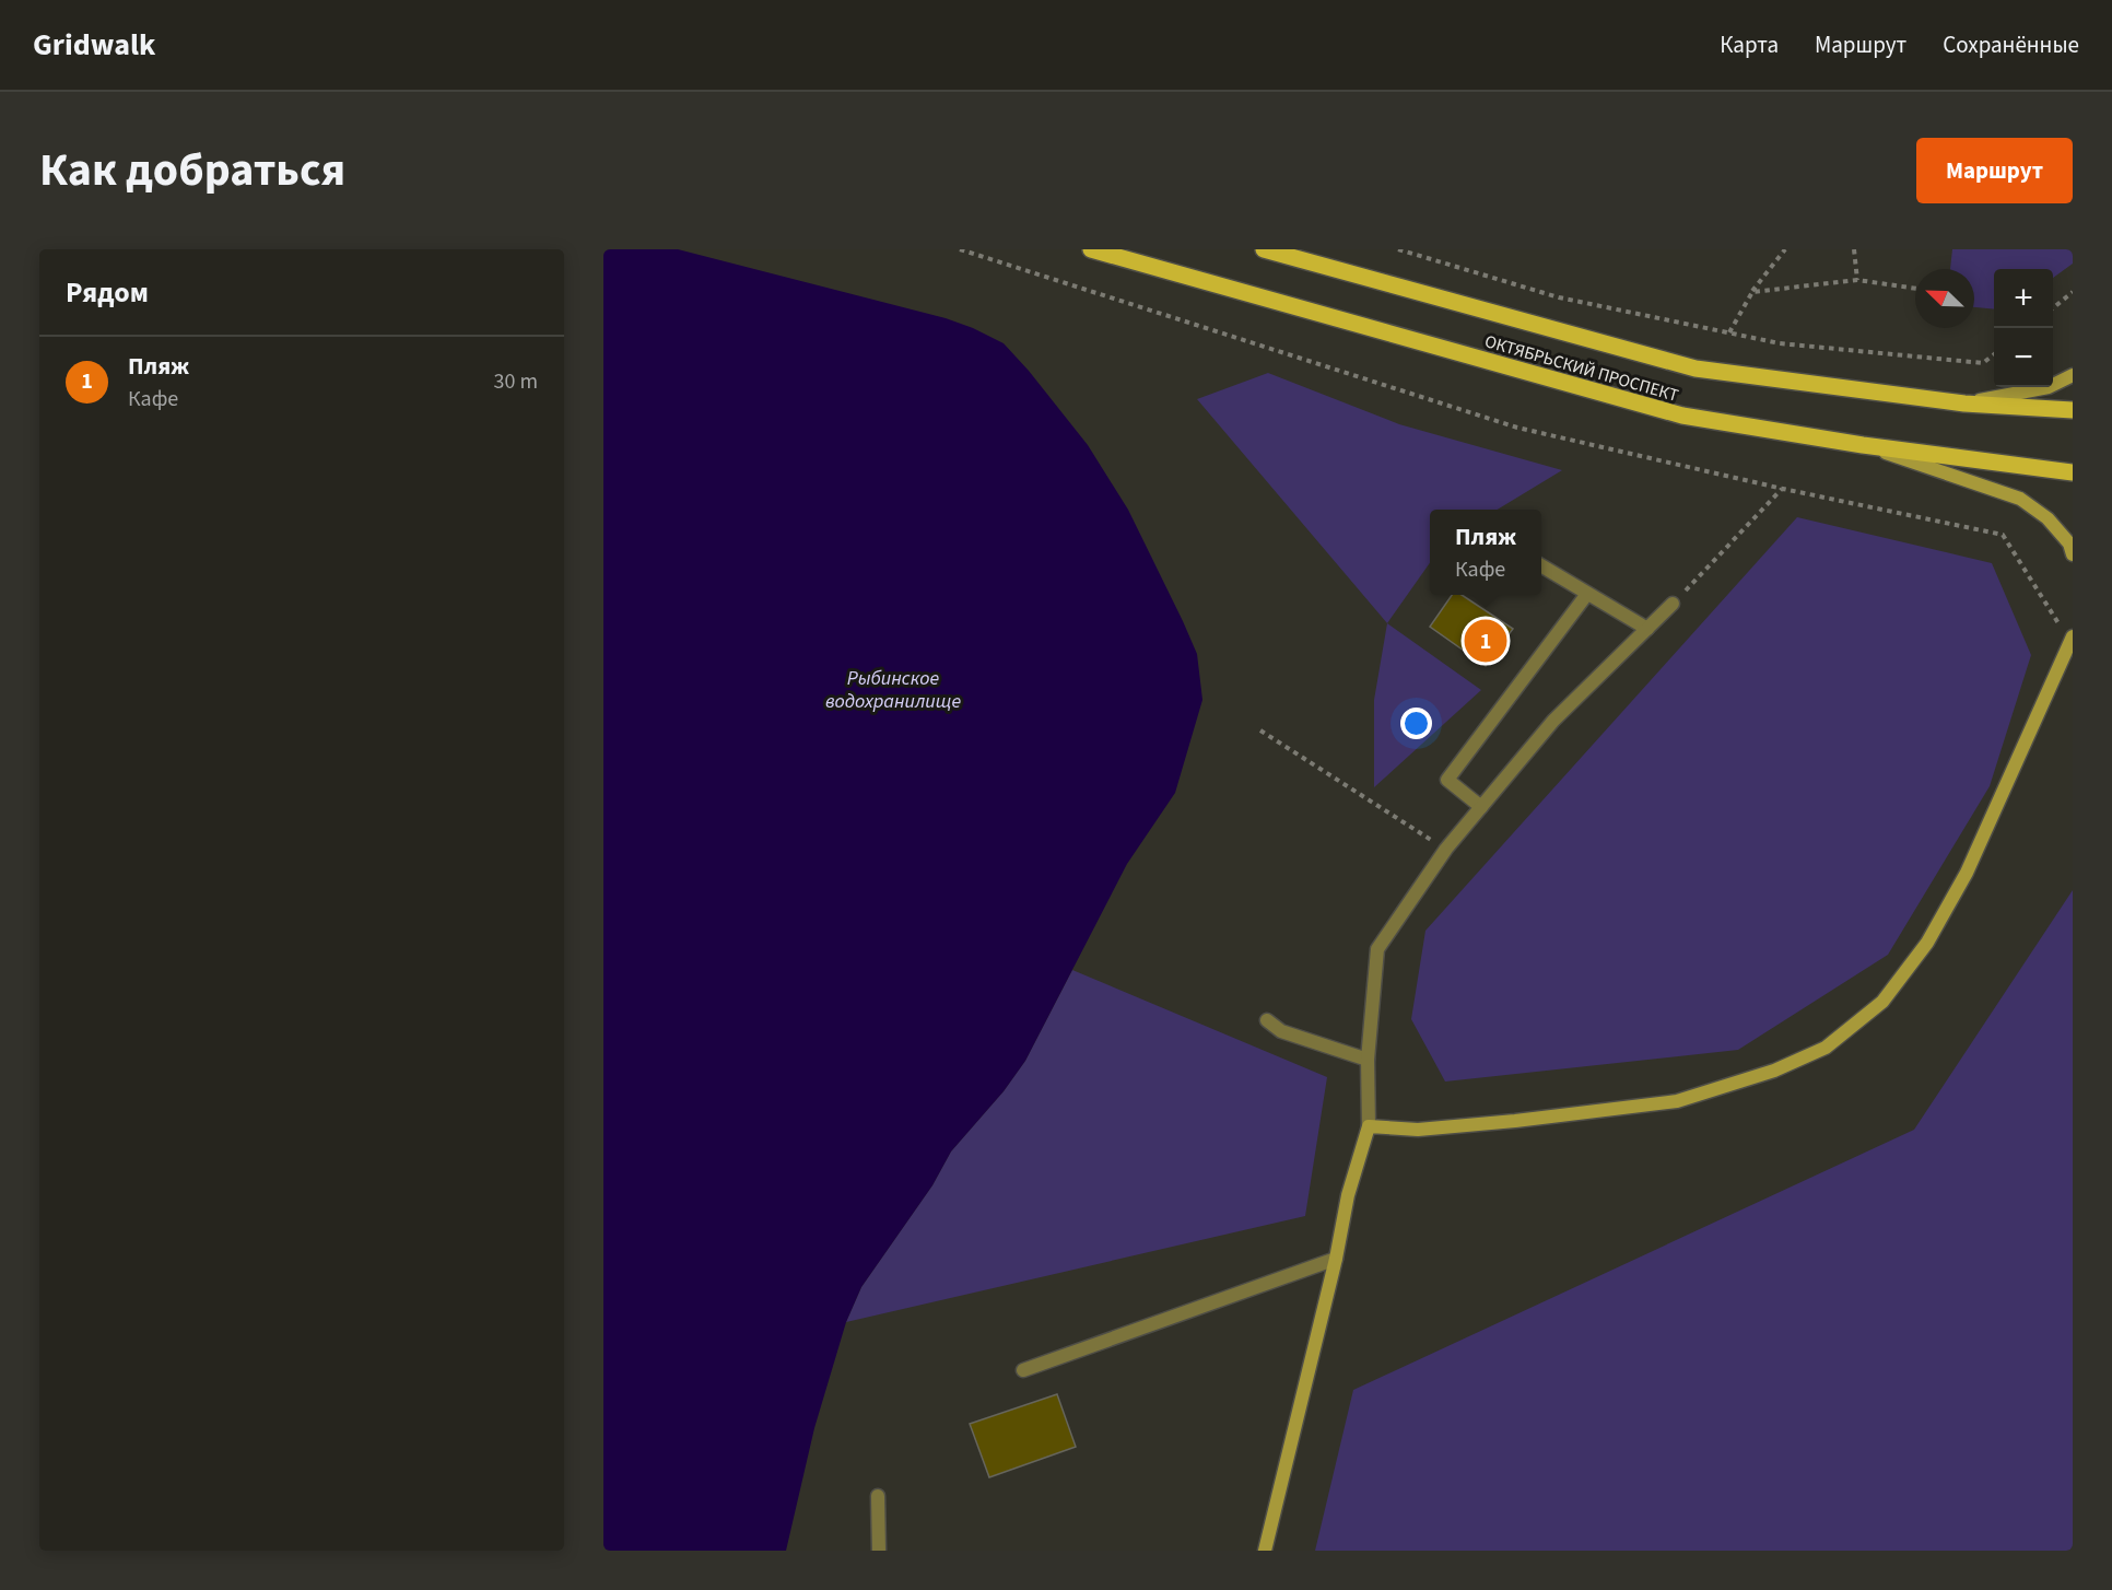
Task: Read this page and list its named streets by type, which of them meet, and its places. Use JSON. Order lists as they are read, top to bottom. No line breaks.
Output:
{"streets":{"main road":["ОКТЯБРЬСКИЙ ПРОСПЕКТ"]},"water":["Рыбинское водохранилище"],"north":"top left","page":{"header":"Gridwalk","nav":["Карта","Маршрут","Сохранённые"],"title":"Как добраться","buttons":"Маршрут","heading":"Рядом","map_buttons":["+","−"],"list":[{"mark":"1","name":"Пляж","note":"Кафе","value":"30 m"}],"popup":["Пляж","Кафе"],"pins":"1"}}
